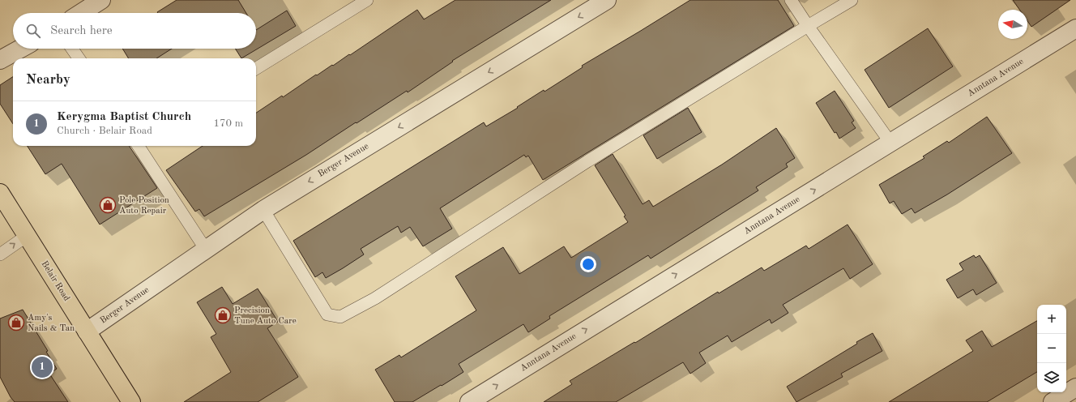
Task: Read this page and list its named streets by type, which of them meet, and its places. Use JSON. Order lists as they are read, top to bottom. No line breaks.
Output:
{"streets":{"main road":["Belair Road"],"street":["Anntana Avenue","Berger Avenue"]},"crossings":[["Berger Avenue","Belair Road"]],"one_way":["Anntana Avenue","Berger Avenue"],"places":{"shop":["Pole Position Auto Repair","Precision Tune Auto Care","Amy's Nails & Tan"]},"north":"left","page":{"search":"Search here","heading":"Nearby","list":[{"mark":"1","name":"Kerygma Baptist Church","note":"Church · Belair Road","value":"170 m"}],"map_buttons":["+","−"],"pins":"1"}}
